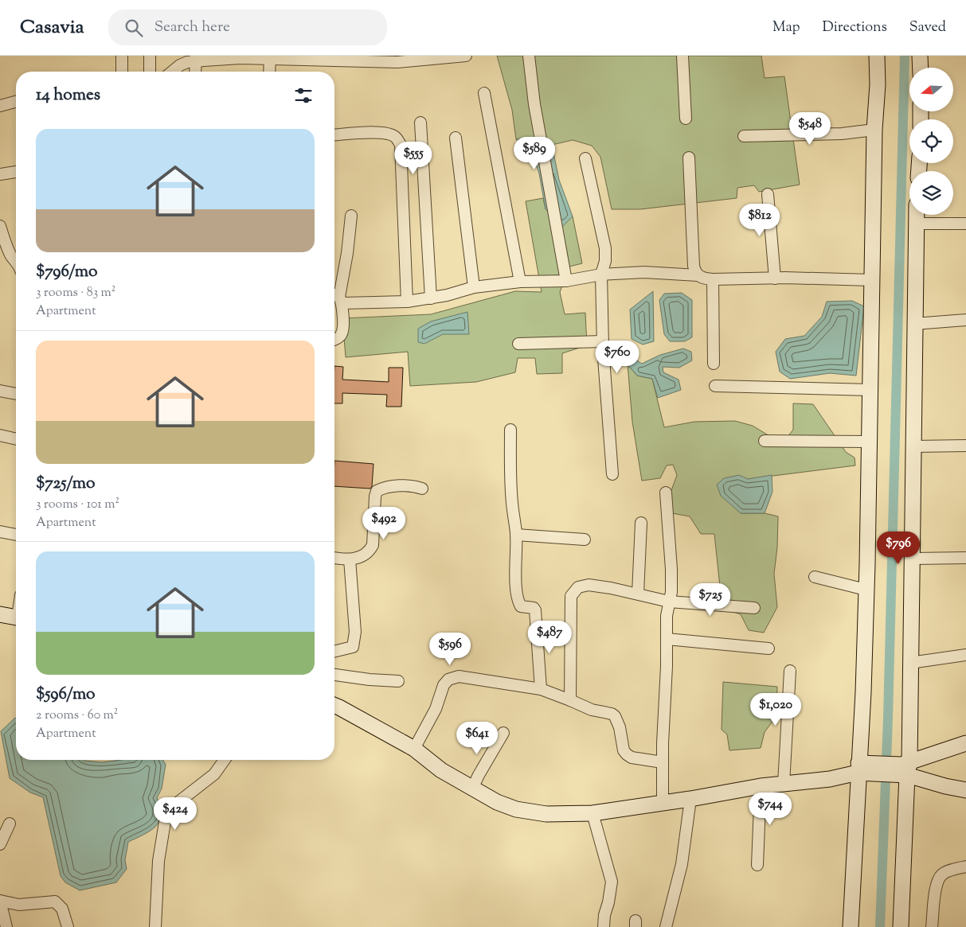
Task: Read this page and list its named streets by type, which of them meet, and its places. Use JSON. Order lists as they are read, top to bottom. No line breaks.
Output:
{"north":"left","page":{"header":"Casavia","search":"Search here","nav":["Map","Directions","Saved"],"heading":"14 homes","price":["$548","$589","$555","$812","$760","$492","$796","$725","$487","$596","$1,020","$641","$744","$424"],"list":[{"name":"$796/mo","note":"3 rooms · 83 m² · Apartment"},{"name":"$725/mo","note":"3 rooms · 101 m² · Apartment"},{"name":"$596/mo","note":"2 rooms · 60 m² · Apartment"}]}}
